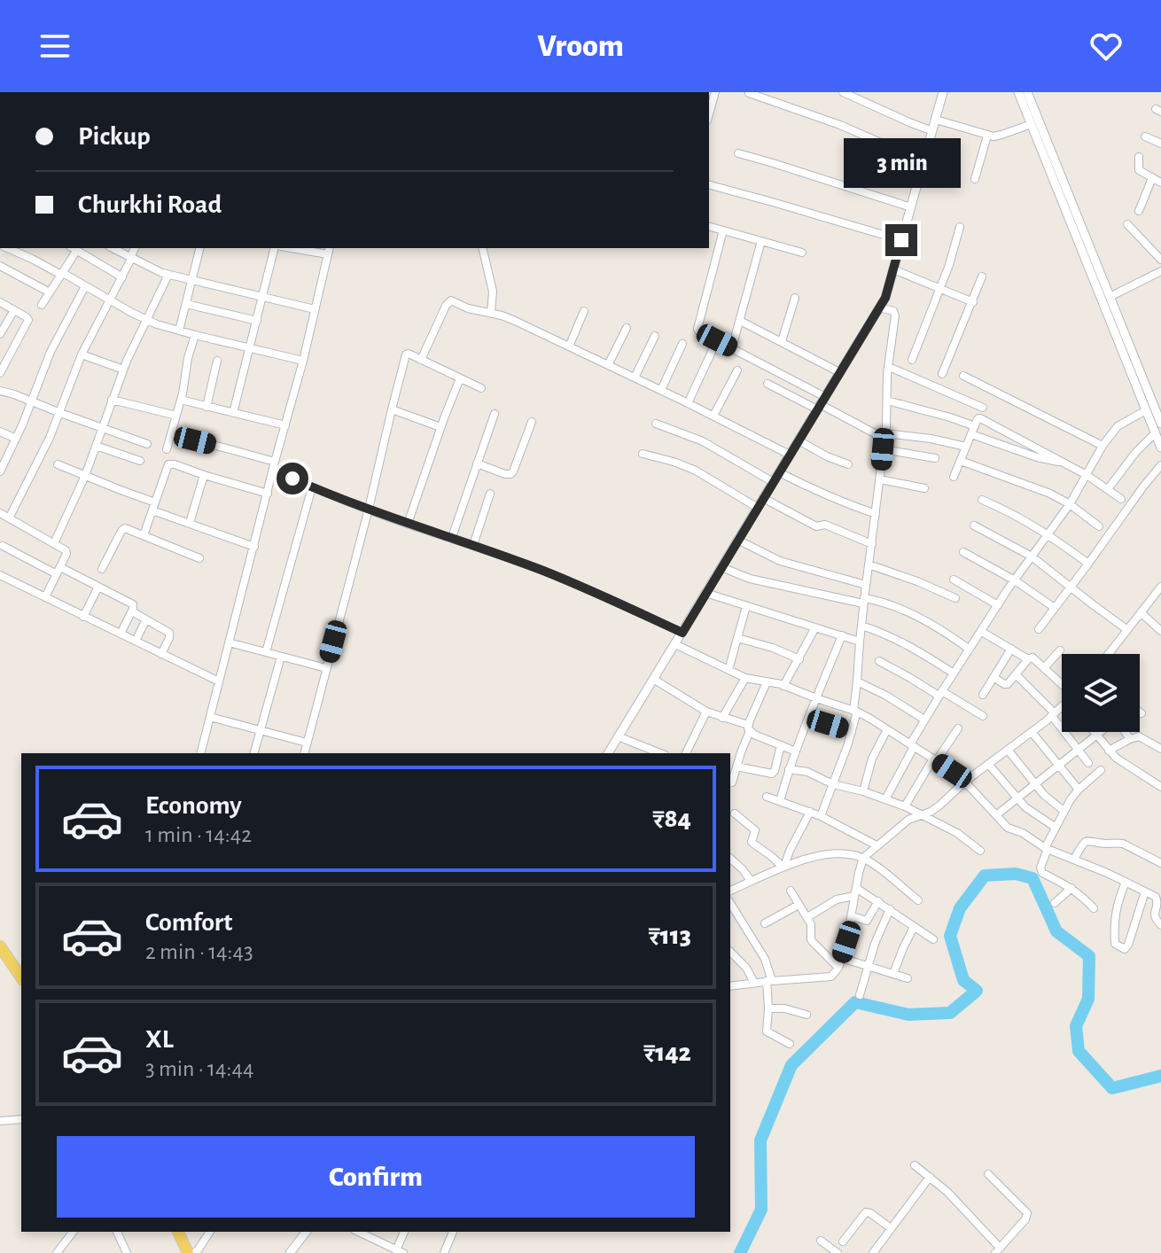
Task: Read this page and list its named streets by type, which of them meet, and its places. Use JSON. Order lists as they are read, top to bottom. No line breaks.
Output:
{"page":{"header":"Vroom","banner":["Pickup","Churkhi Road"],"bubble":"3 min","list":[{"name":"Economy","note":"1 min · 14:42","value":"₹84"},{"name":"Comfort","note":"2 min · 14:43","value":"₹113"},{"name":"XL","note":"3 min · 14:44","value":"₹142"}],"buttons":"Confirm"}}
